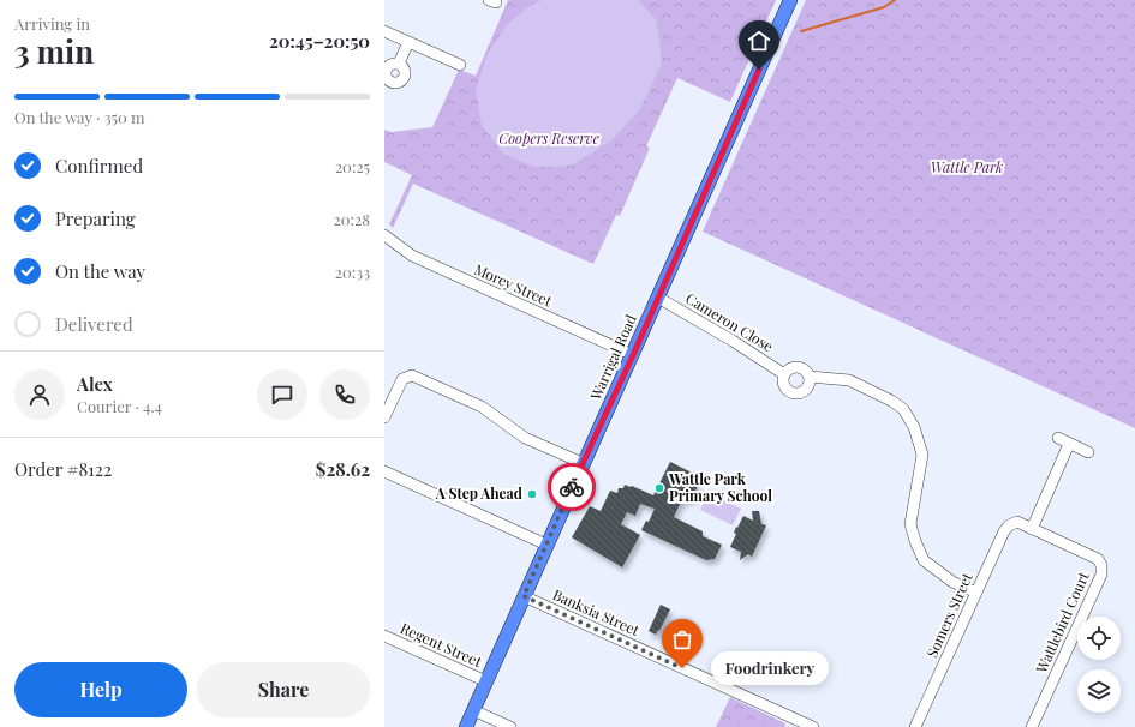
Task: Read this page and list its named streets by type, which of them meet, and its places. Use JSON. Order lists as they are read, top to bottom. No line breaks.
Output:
{"streets":{"main road":["Warrigal Road"],"street":["Morey Street","Cameron Close","Banksia Street","Somers Street","Wattlebird Court","Regent Street"]},"crossings":[["Morey Street","Warrigal Road"],["Cameron Close","Warrigal Road"],["Warrigal Road","Banksia Street"],["Warrigal Road","Regent Street"],["Somers Street","Wattlebird Court"]],"parks":["Coopers Reserve","Wattle Park"],"places":["Wattle Park Primary School","A Step Ahead","Foodrinkery"],"page":{"heading":["3 min","Arriving in","20:45–20:50"],"panel":["Alex","Courier · 4.4","Order #8122","$28.62"],"bar":"On the way · 350 m","list":[["Confirmed","20:25"],["Preparing","20:28"],["On the way","20:33"],"Delivered"],"bubble":"Foodrinkery","buttons":["Help","Share"]}}
